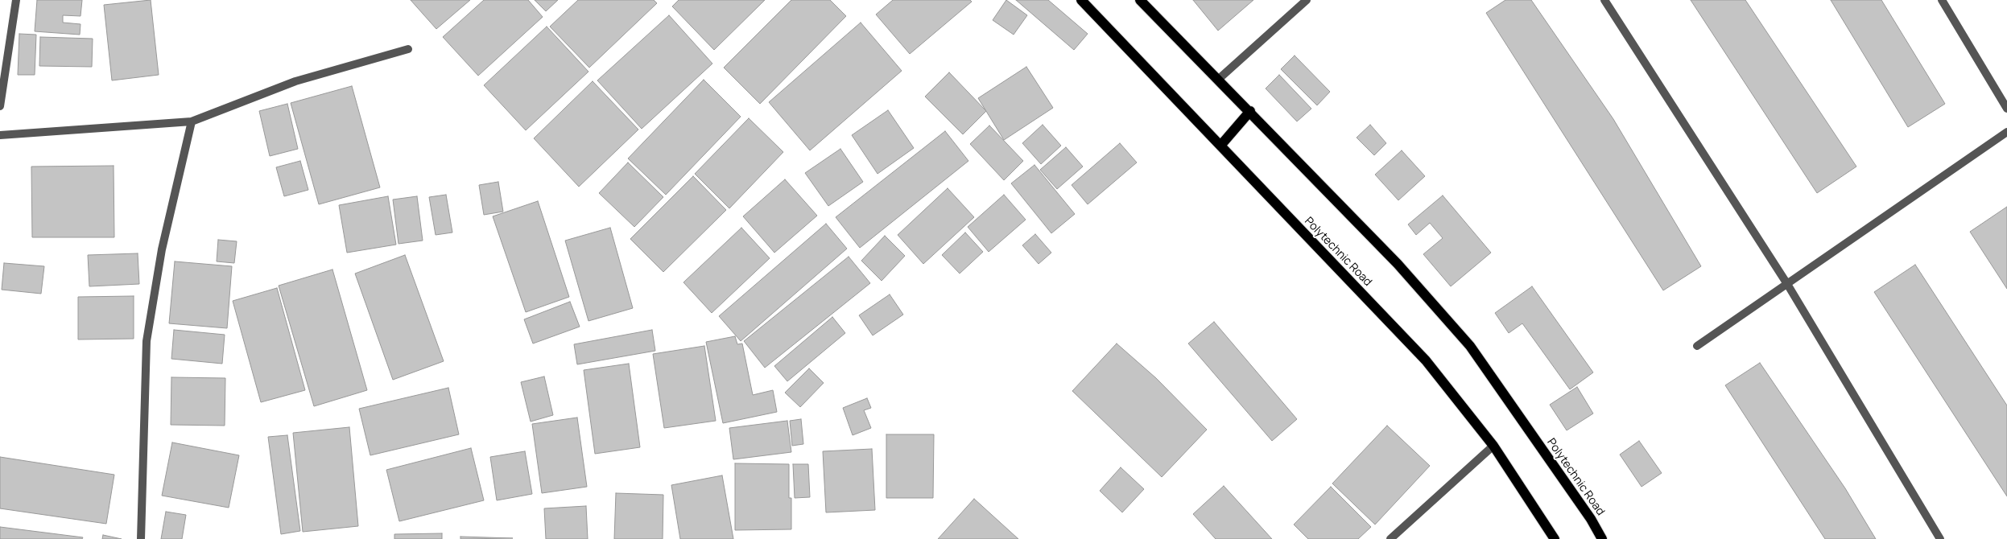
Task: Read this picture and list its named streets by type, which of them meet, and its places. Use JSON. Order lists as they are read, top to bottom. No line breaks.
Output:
{"streets":{"main road":["Polytechnic Road"]}}
